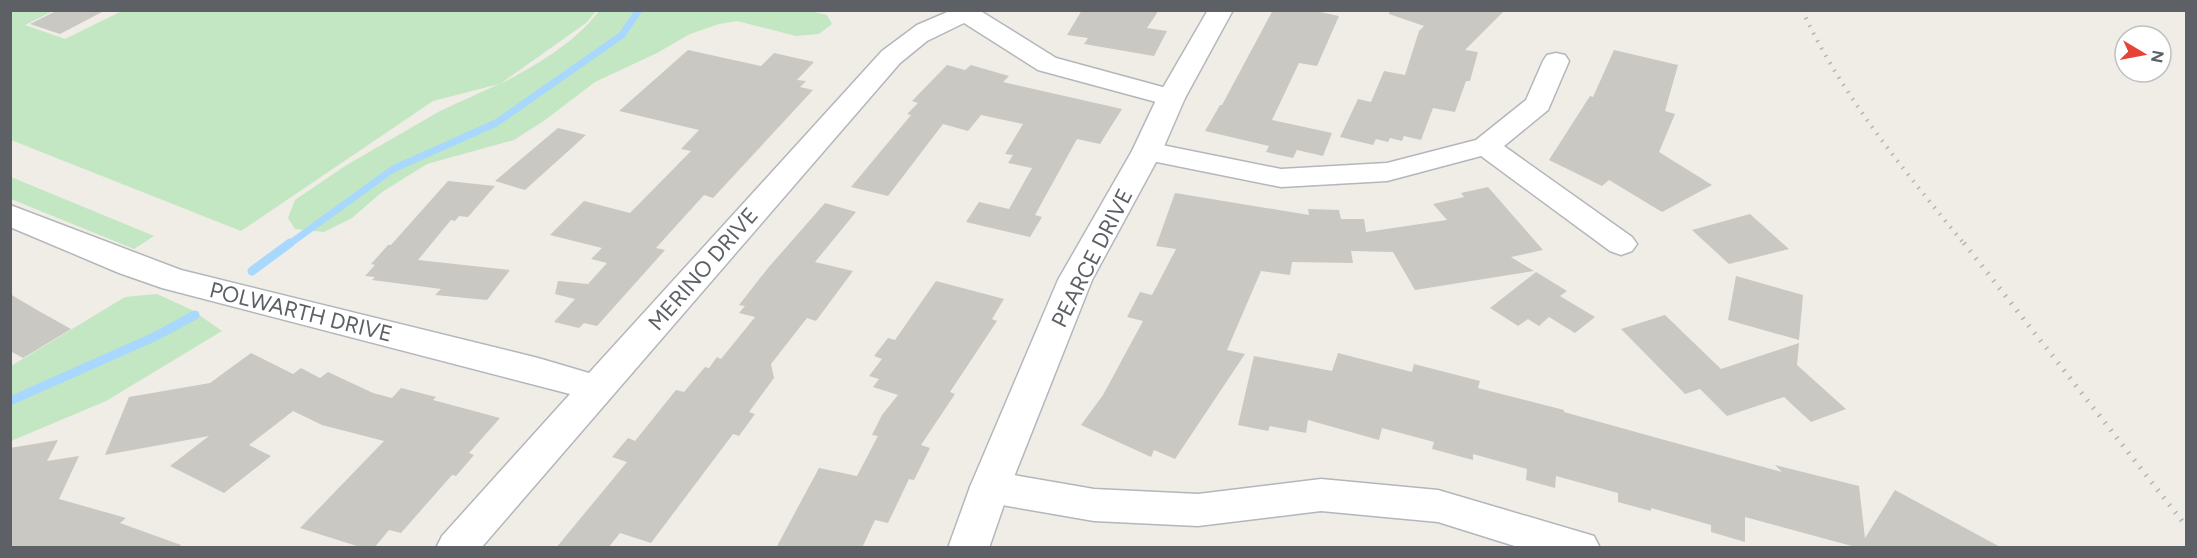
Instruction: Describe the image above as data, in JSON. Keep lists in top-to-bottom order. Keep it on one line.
{"streets":{"street":["PEARCE DRIVE","MERINO DRIVE","POLWARTH DRIVE"]},"crossings":[["MERINO DRIVE","POLWARTH DRIVE"]],"north":"right"}
